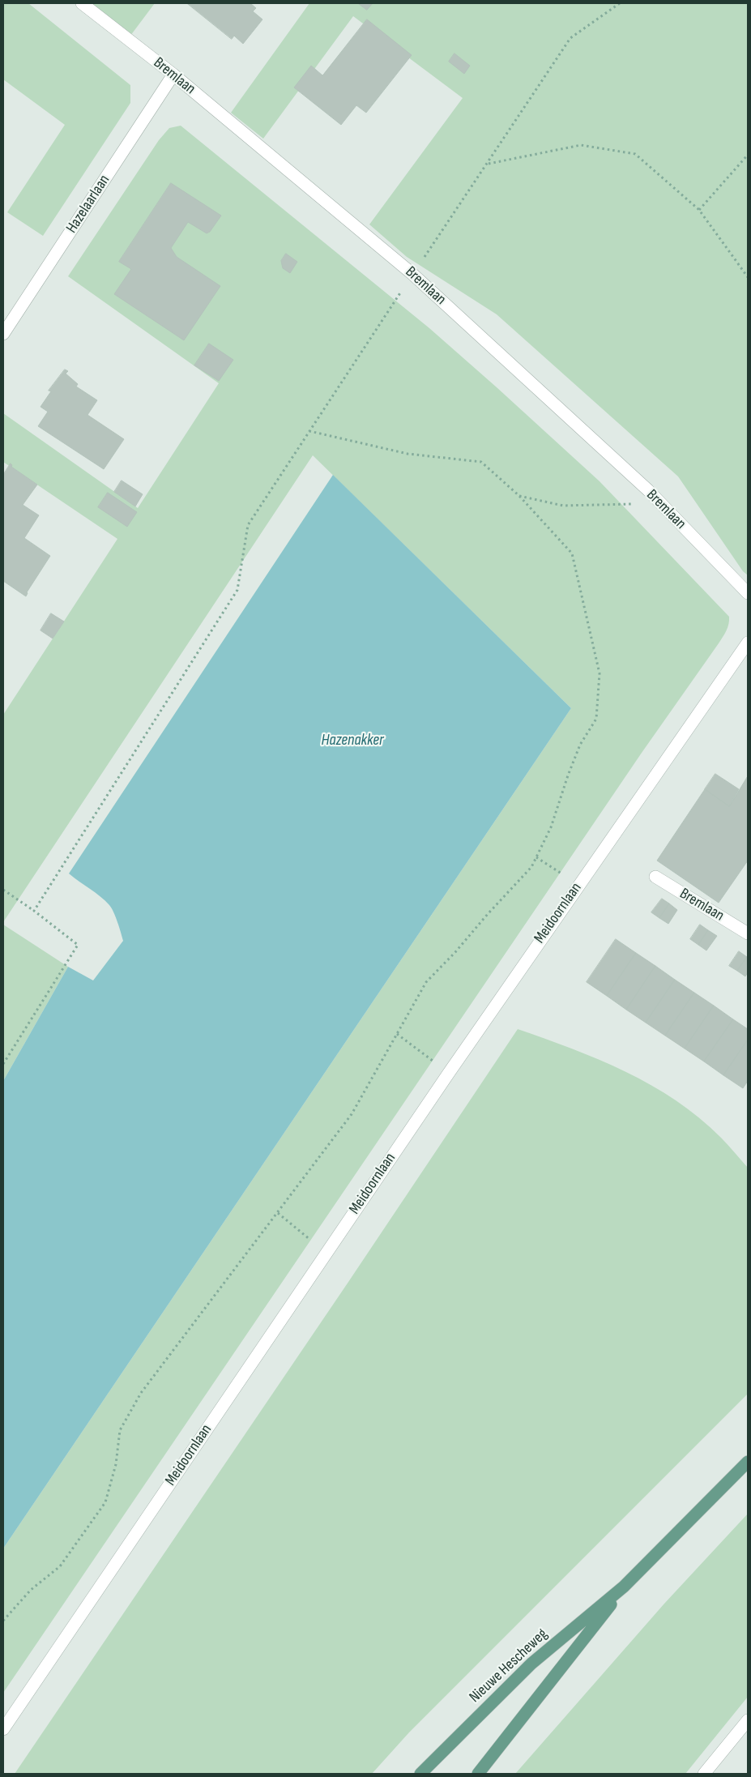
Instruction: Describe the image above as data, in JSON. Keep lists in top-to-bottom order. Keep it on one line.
{"streets":{"main road":["Nieuwe Hescheweg"],"street":["Bremlaan","Hazelaarlaan","Meidoornlaan"]},"crossings":[["Bremlaan","Hazelaarlaan"]],"water":["Hazenakker"]}
